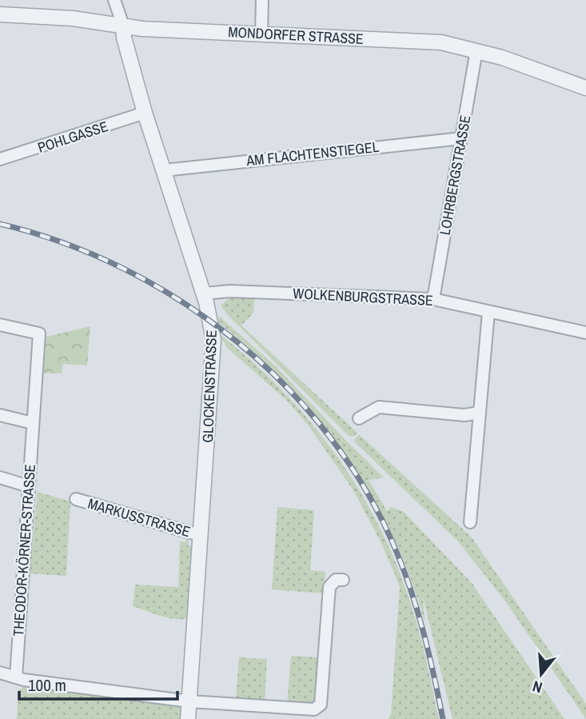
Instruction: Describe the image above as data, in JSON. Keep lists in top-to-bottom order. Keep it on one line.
{"streets":{"street":["MONDORFER STRASSE","POHLGASSE","AM FLACHTENSTIEGEL","LOHRBERGSTRASSE","WOLKENBURGSTRASSE","GLOCKENSTRASSE","MARKUSSTRASSE","THEODOR-KÖRNER-STRASSE"]},"crossings":[["MONDORFER STRASSE","LOHRBERGSTRASSE"],["MONDORFER STRASSE","GLOCKENSTRASSE"],["POHLGASSE","GLOCKENSTRASSE"],["AM FLACHTENSTIEGEL","LOHRBERGSTRASSE"],["AM FLACHTENSTIEGEL","GLOCKENSTRASSE"],["LOHRBERGSTRASSE","WOLKENBURGSTRASSE"],["WOLKENBURGSTRASSE","GLOCKENSTRASSE"],["GLOCKENSTRASSE","MARKUSSTRASSE"]],"scale_bar":"100 m","north":"bottom"}
